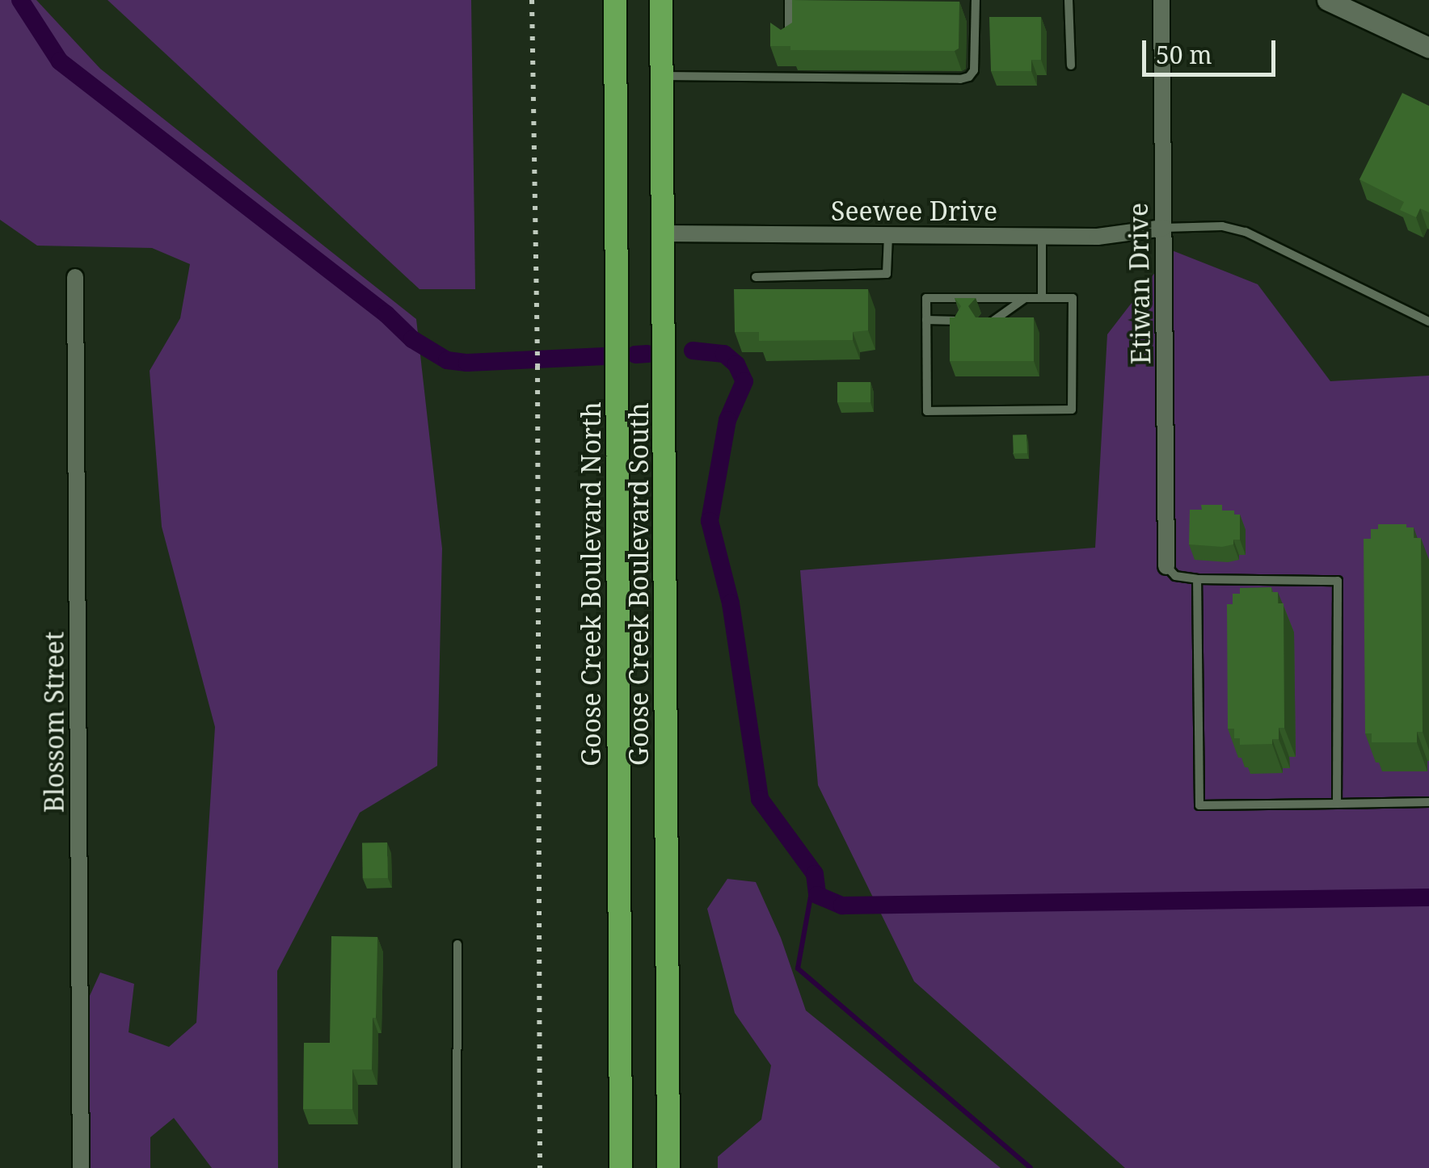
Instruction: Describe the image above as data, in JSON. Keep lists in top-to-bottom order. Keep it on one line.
{"streets":{"highway":["Goose Creek Boulevard North","Goose Creek Boulevard South"],"street":["Seewee Drive","Etiwan Drive","Blossom Street"]},"crossings":[["Seewee Drive","Etiwan Drive"],["Seewee Drive","Goose Creek Boulevard South"]],"scale_bar":"50 m"}
